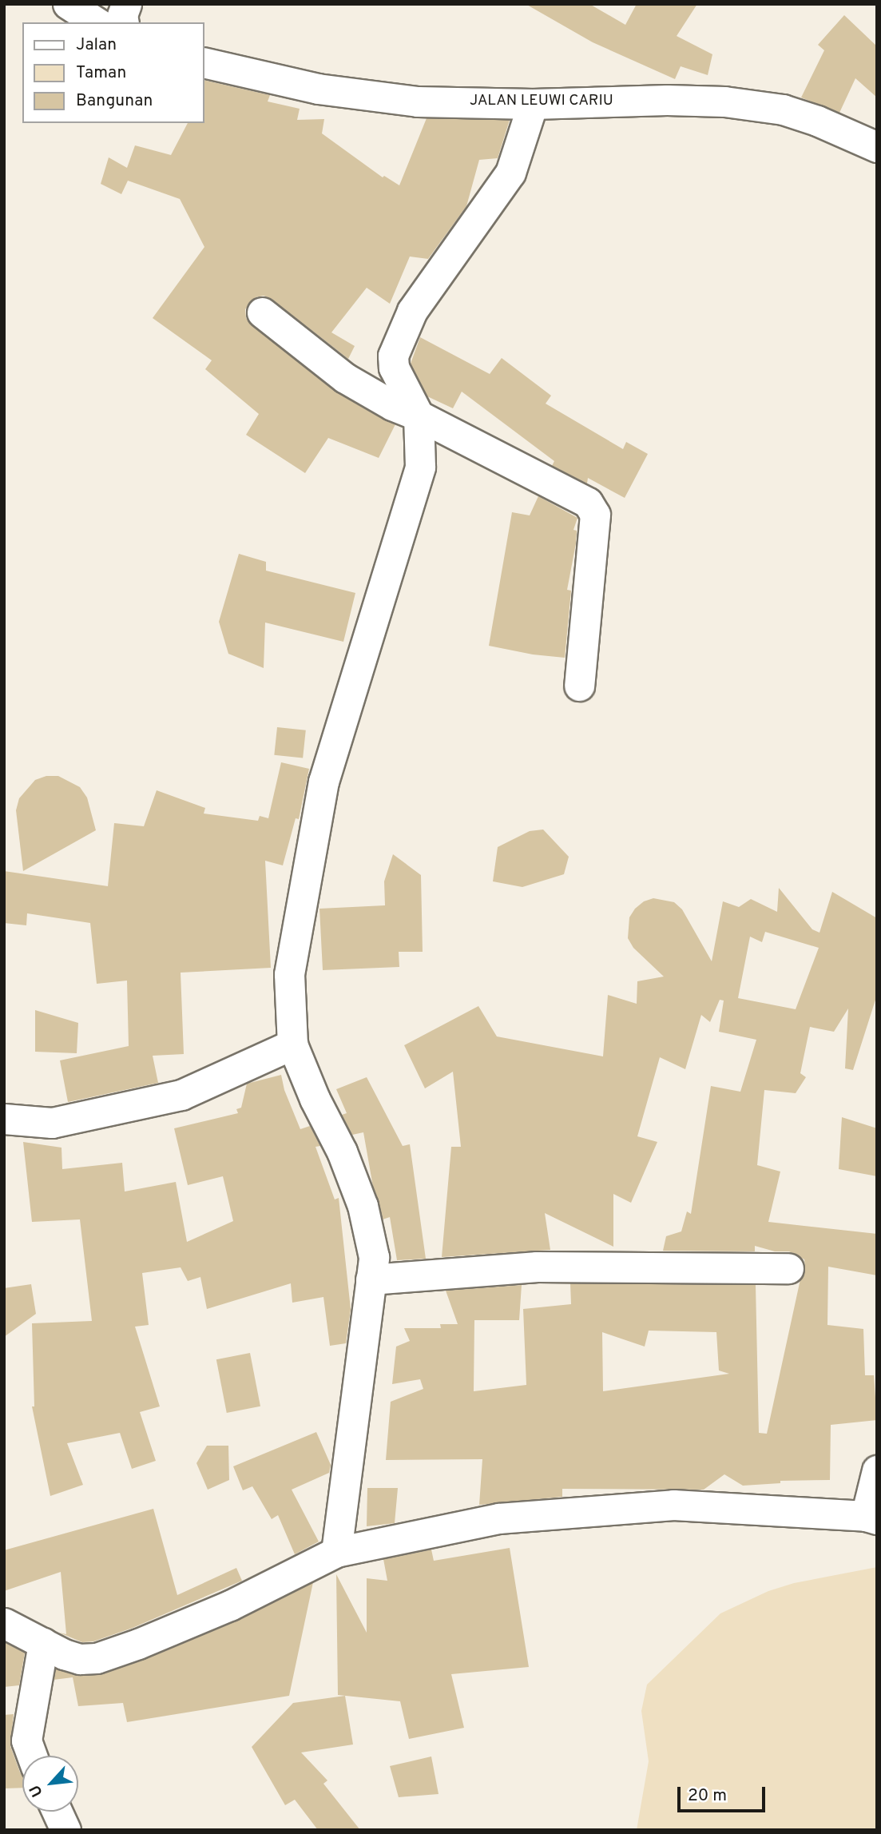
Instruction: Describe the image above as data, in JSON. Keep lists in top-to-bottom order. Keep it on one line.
{"streets":{"street":["JALAN LEUWI CARIU"]},"legend":["Jalan","Taman","Bangunan"],"scale_bar":"20 m","north":"bottom left"}
